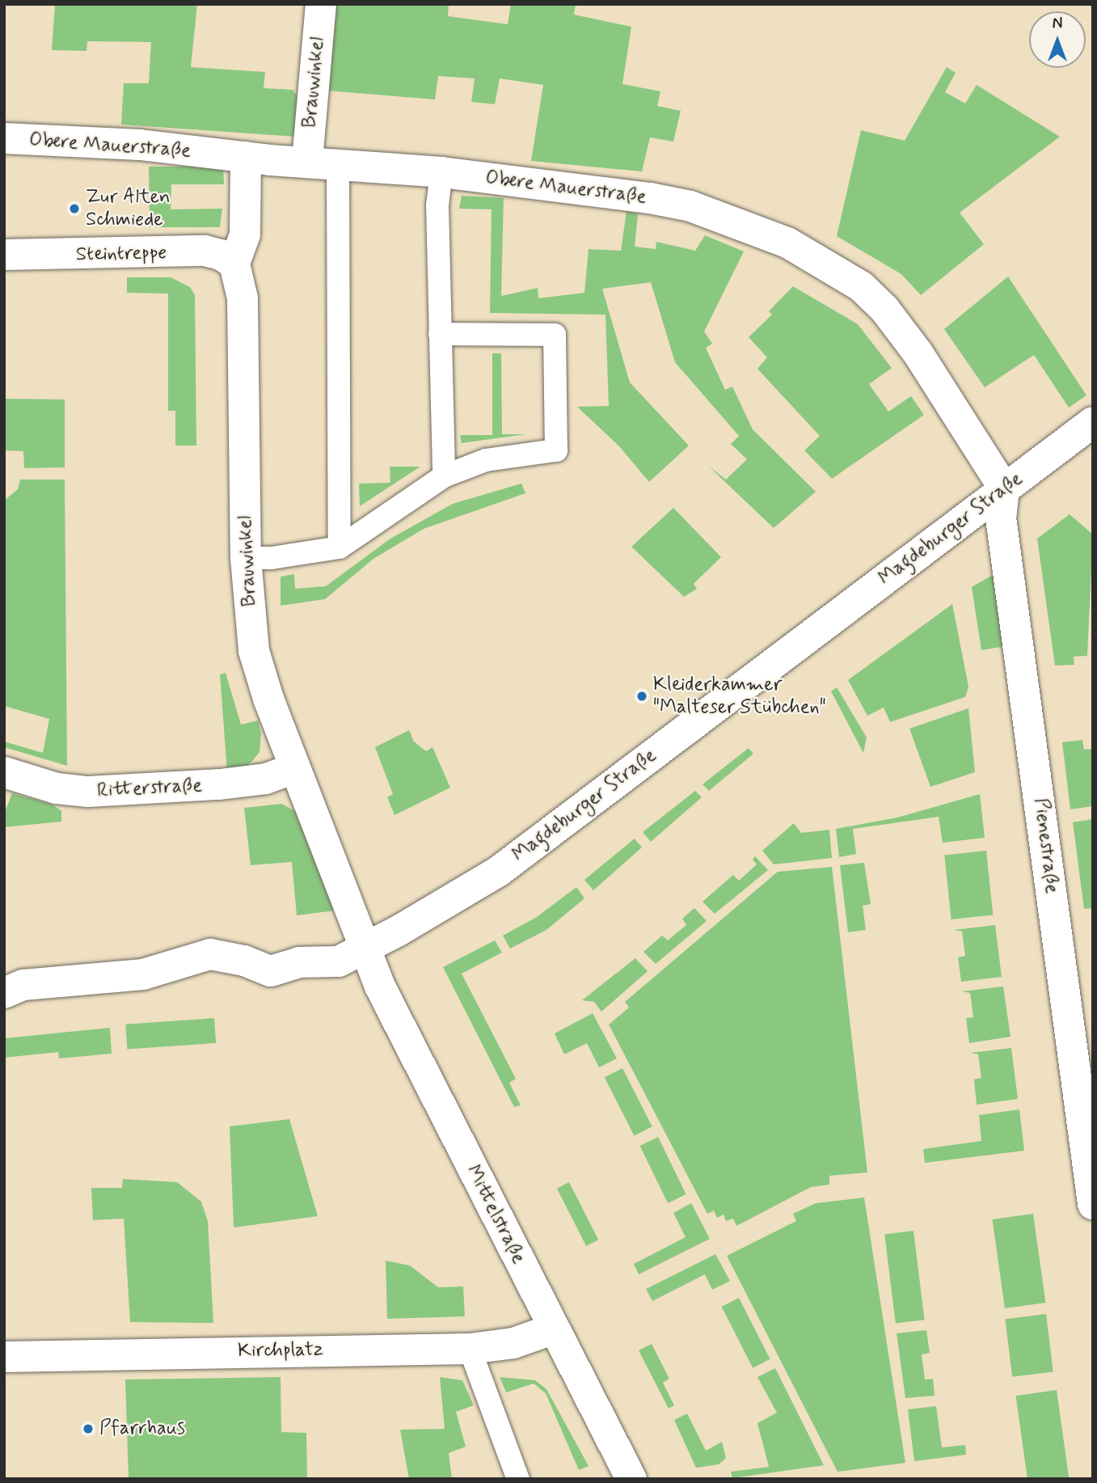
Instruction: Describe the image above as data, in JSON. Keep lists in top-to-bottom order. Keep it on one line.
{"streets":{"street":["Brauwinkel","Obere Mauerstraße","Steintreppe","Magdeburger Straße","Ritterstraße","Pienestraße","Mittelstraße","Kirchplatz"]},"crossings":[["Brauwinkel","Obere Mauerstraße"],["Brauwinkel","Steintreppe"],["Brauwinkel","Magdeburger Straße"],["Brauwinkel","Ritterstraße"],["Brauwinkel","Mittelstraße"],["Obere Mauerstraße","Magdeburger Straße"],["Obere Mauerstraße","Pienestraße"],["Magdeburger Straße","Pienestraße"],["Magdeburger Straße","Mittelstraße"],["Mittelstraße","Kirchplatz"]],"places":["Zur Alten Schmiede","Kleiderkammer \"Malteser Stübchen\"","Pfarrhaus"],"north":"top"}
